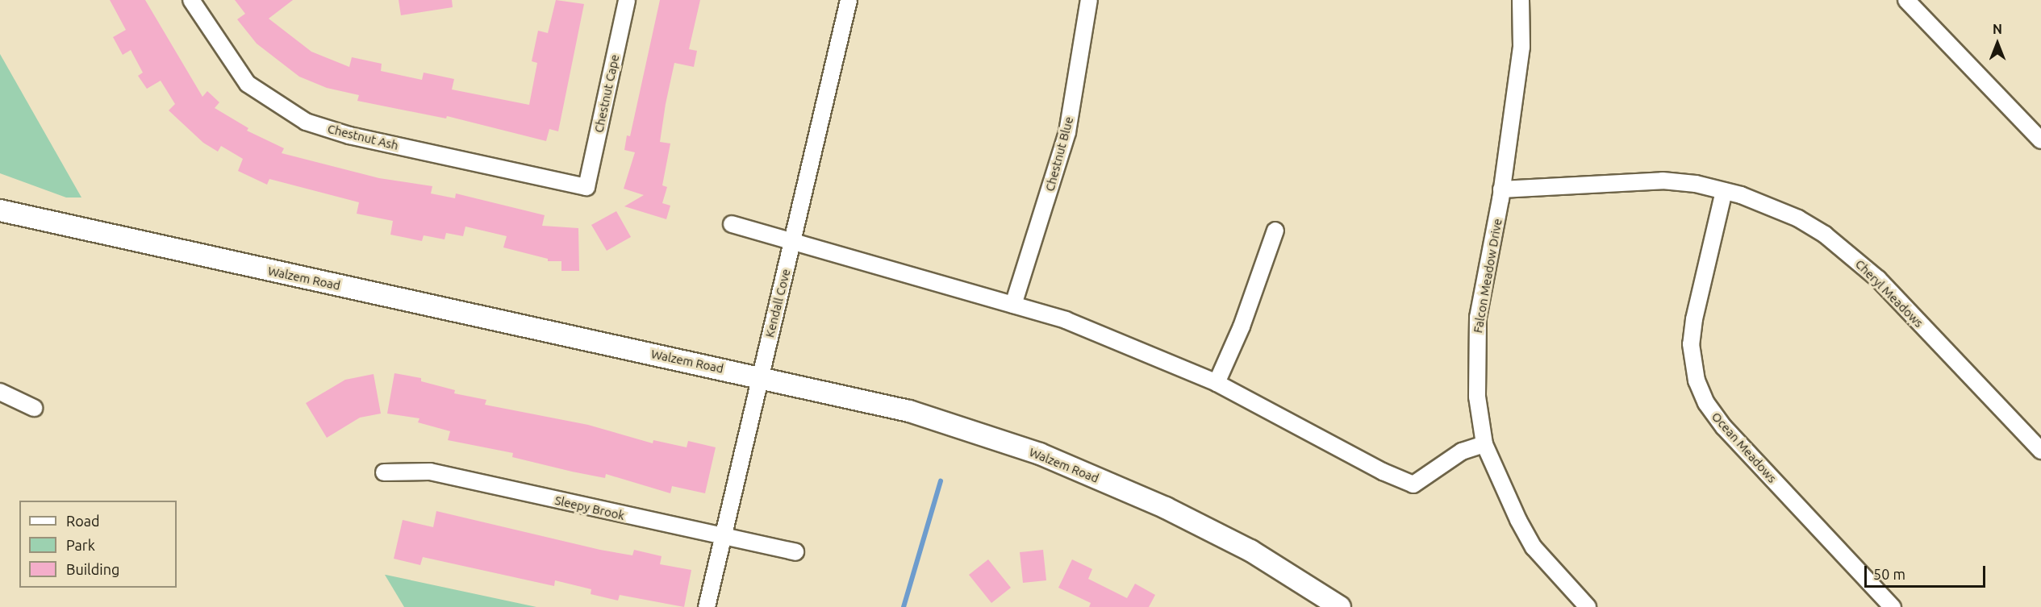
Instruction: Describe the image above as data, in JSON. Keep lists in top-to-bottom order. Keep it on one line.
{"streets":{"street":["Chestnut Cape","Chestnut Ash","Chestnut Blue","Falcon Meadow Drive","Walzem Road","Cheryl Meadows","Kendall Cove","Ocean Meadows","Sleepy Brook"]},"crossings":[["Chestnut Cape","Chestnut Ash"],["Falcon Meadow Drive","Cheryl Meadows"],["Walzem Road","Kendall Cove"],["Cheryl Meadows","Ocean Meadows"],["Kendall Cove","Sleepy Brook"]],"legend":["Road","Park","Building"],"scale_bar":"50 m","north":"top"}
